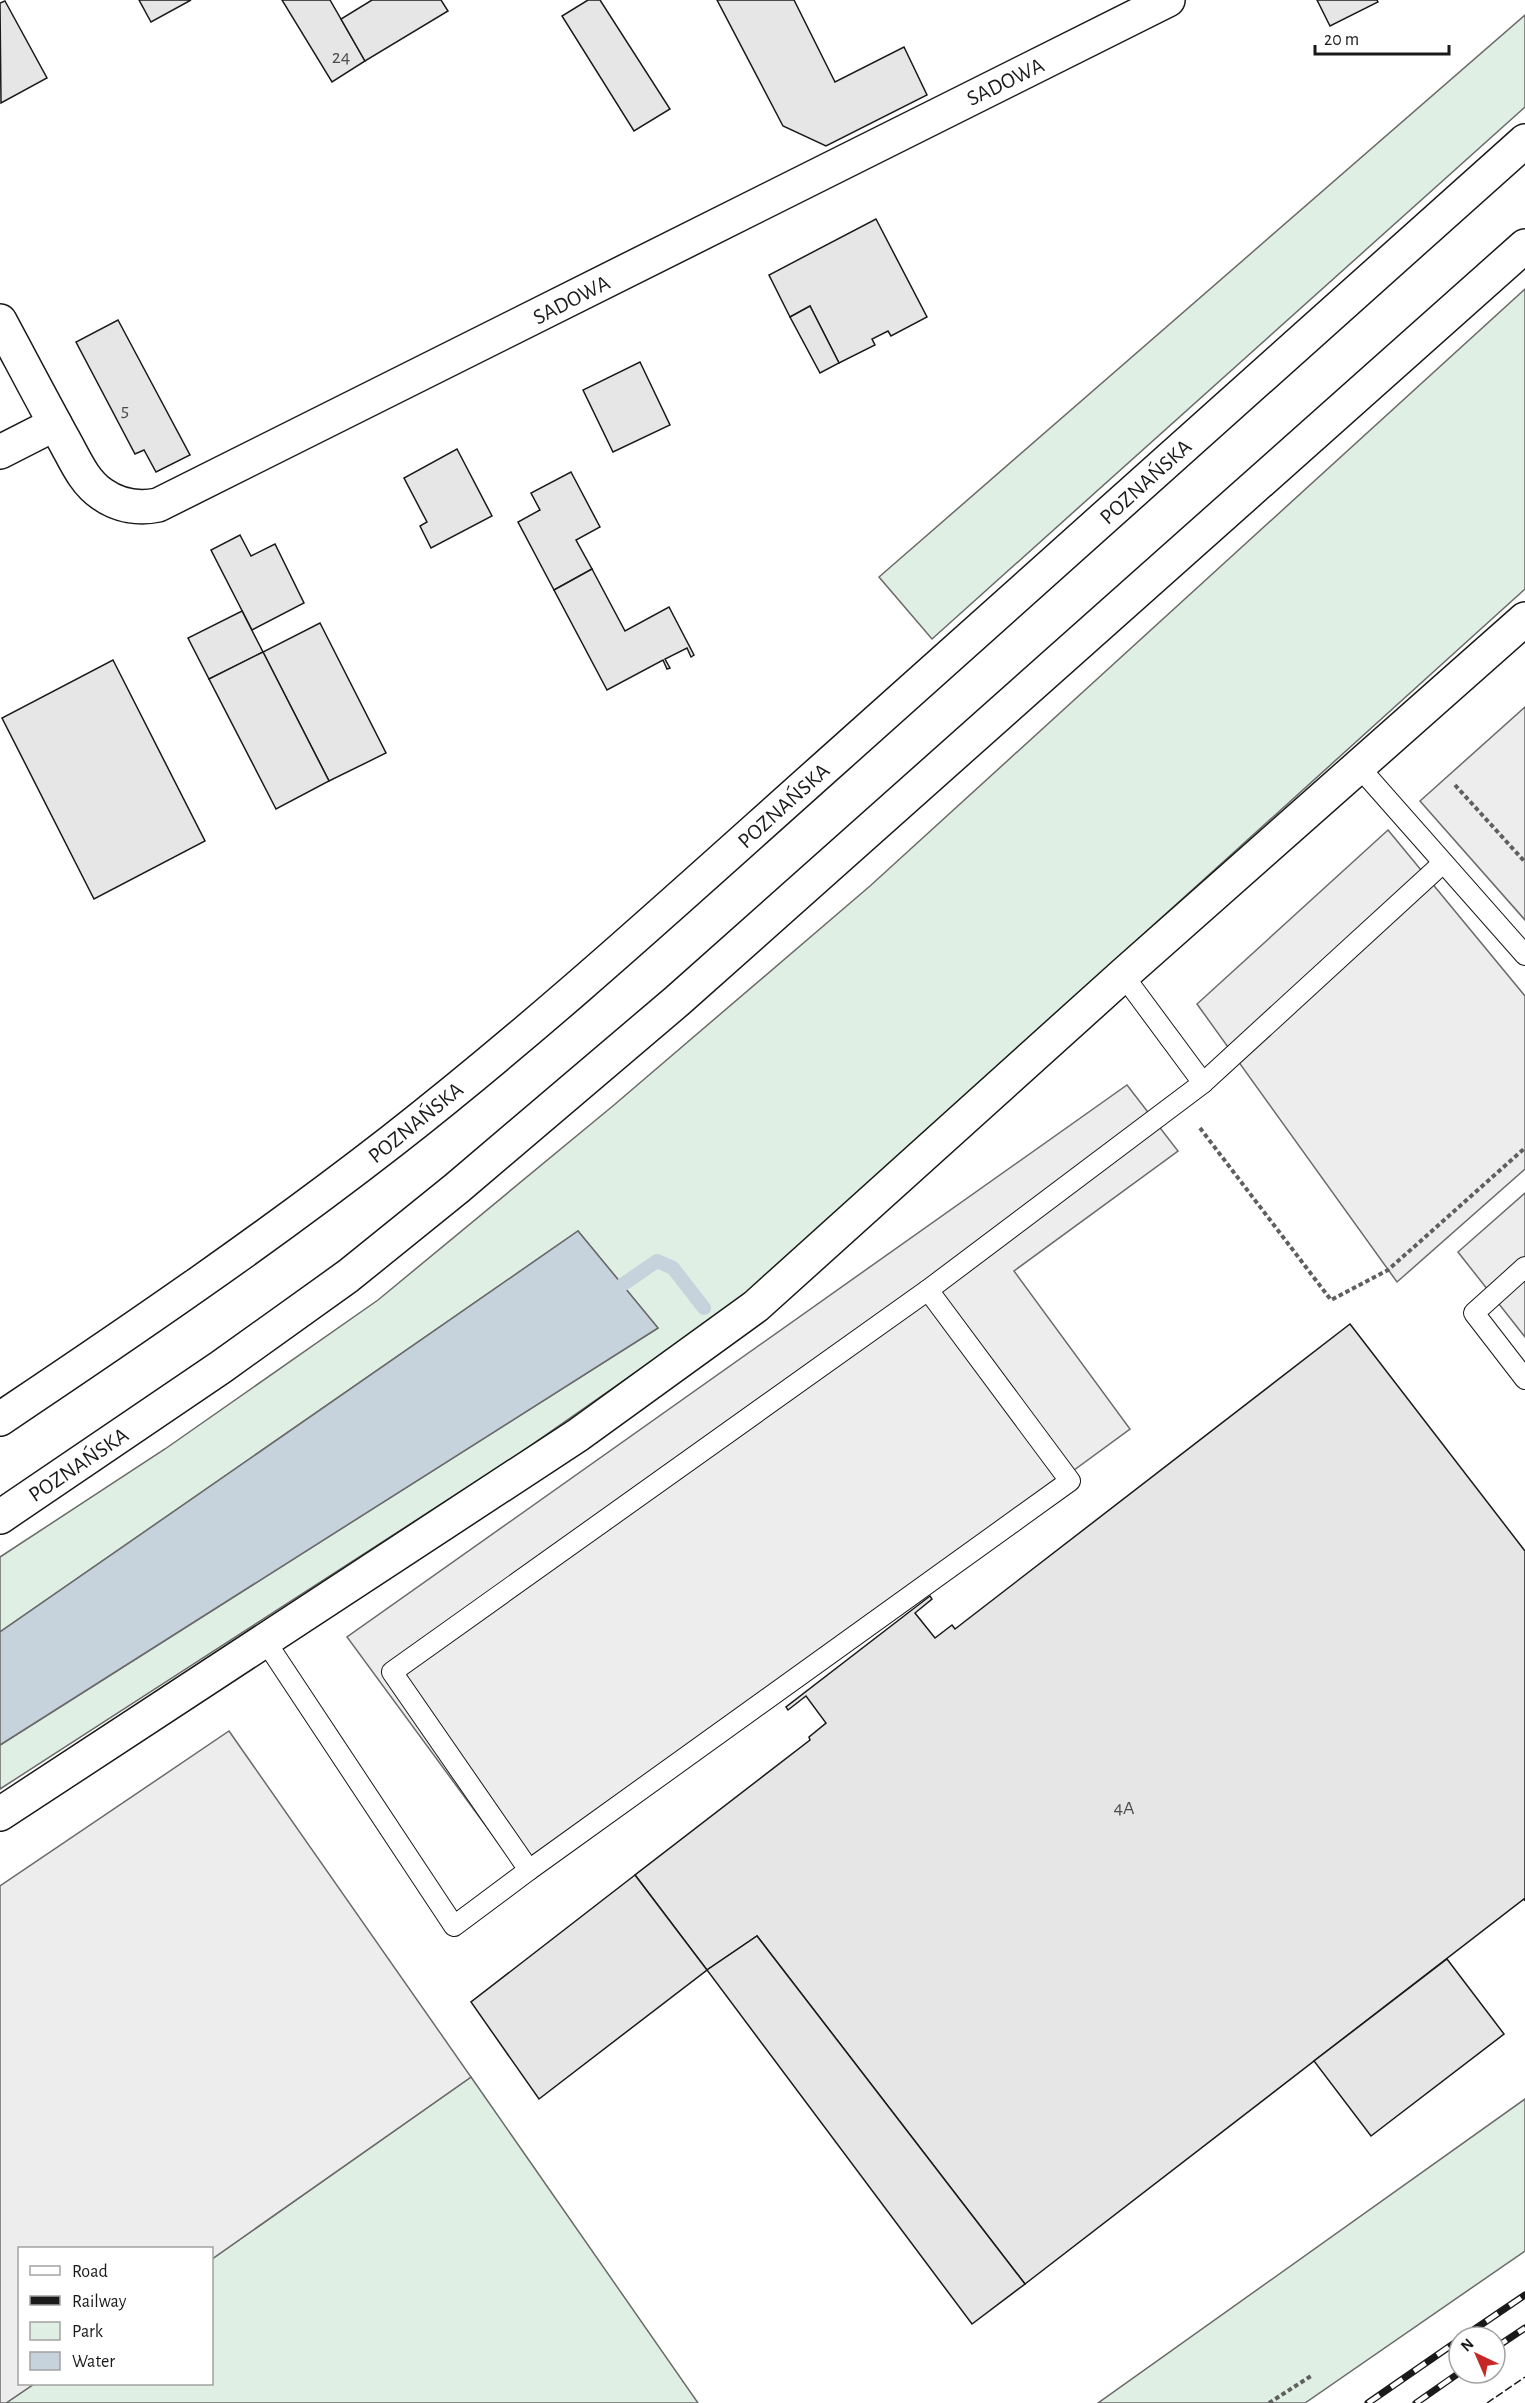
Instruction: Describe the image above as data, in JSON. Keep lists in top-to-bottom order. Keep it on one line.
{"streets":{"main road":["SADOWA","POZNAŃSKA"]},"house_numbers":["24","5","4A"],"legend":["Road","Railway","Park","Water"],"scale_bar":"20 m","north":"top left"}
